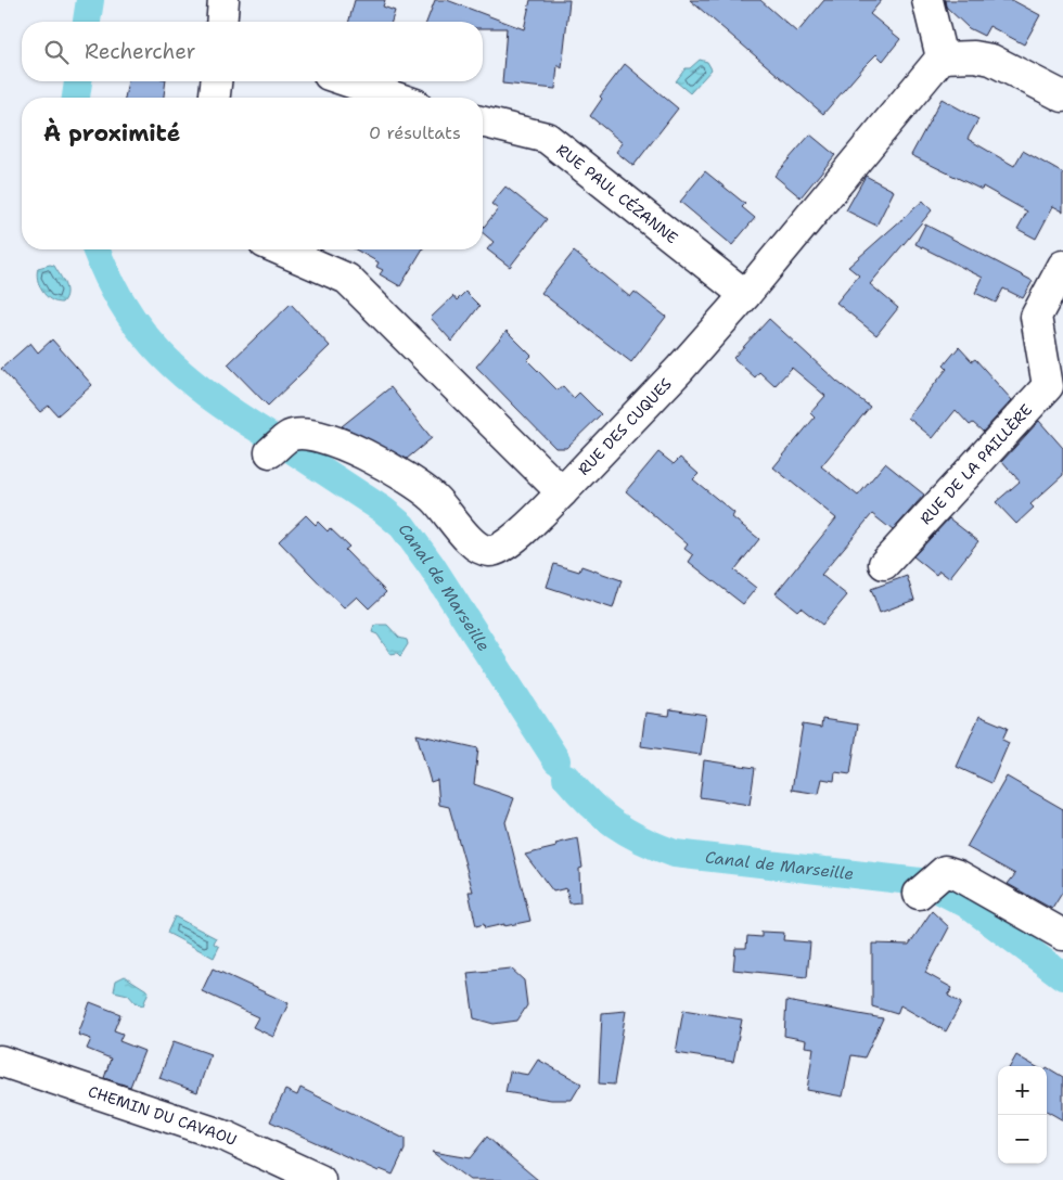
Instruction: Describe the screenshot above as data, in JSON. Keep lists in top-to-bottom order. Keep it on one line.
{"streets":{"street":["RUE PAUL CÉZANNE","RUE DES CUQUES","RUE DE LA PAILLÈRE","CHEMIN DU CAVAOU"]},"crossings":[["RUE PAUL CÉZANNE","RUE DES CUQUES"]],"water":["Canal de Marseille"],"page":{"search":"Rechercher","heading":["À proximité","0 résultats"],"map_buttons":["+","−"]}}
